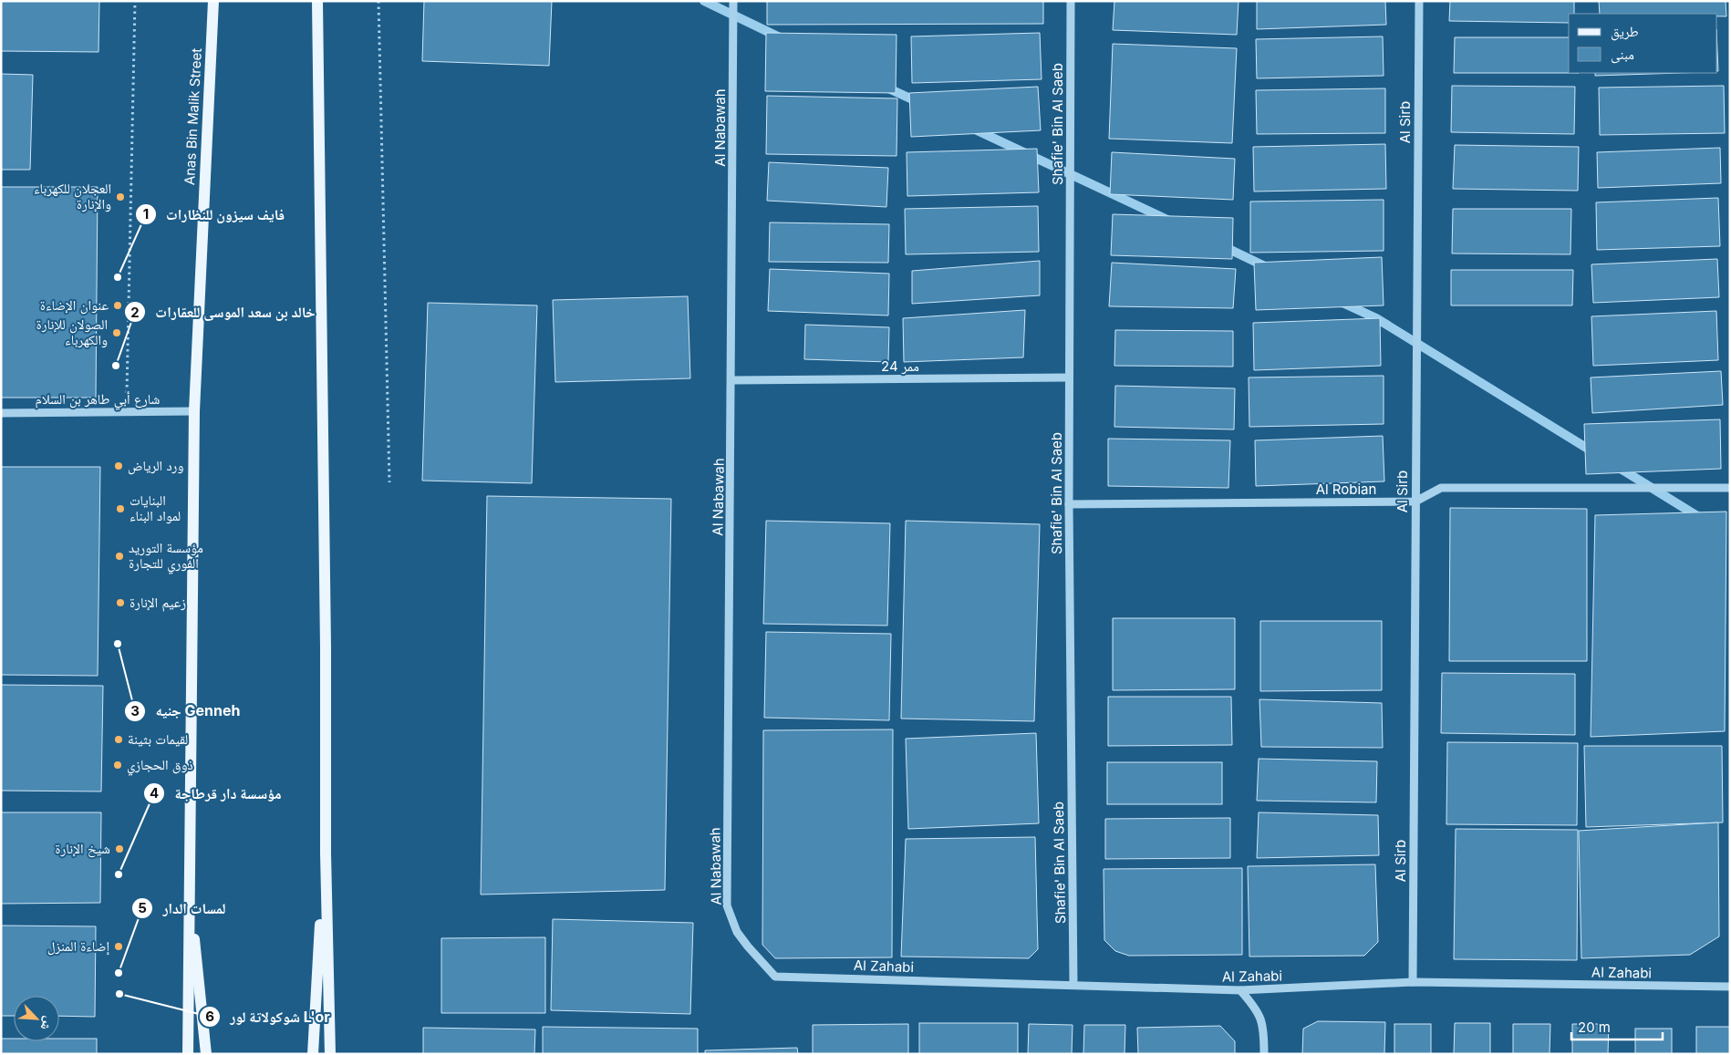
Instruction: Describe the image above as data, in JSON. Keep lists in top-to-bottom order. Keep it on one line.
{"streets":{"main road":["Anas Bin Malik Street"],"street":["Al Sirb","Shafie' Bin Al Saeb","Al Nabawah","ممر 24","شارع أبي طاهر بن السلام","Al Robian","Al Zahabi"]},"crossings":[["Anas Bin Malik Street","شارع أبي طاهر بن السلام"],["Al Sirb","Al Robian"],["Al Sirb","Al Zahabi"],["Shafie' Bin Al Saeb","ممر 24"],["Shafie' Bin Al Saeb","Al Robian"],["Shafie' Bin Al Saeb","Al Zahabi"],["Al Nabawah","ممر 24"],["Al Nabawah","Al Zahabi"]],"places":["العجلان للكهرباء والإنارة","فايف سيزون للنظارات","عنوان الإضاءة","الصولان للإنارة والكهرباء","خالد بن سعد الموسى للعقارات","ورد الرياض","البنايات لمواد البناء","مؤسسة التوريد الفوري للتجارة","زعيم الإنارة","جنيه Genneh","لقيمات بثينة","ذوق الحجازي","شيخ الإنارة","مؤسسة دار قرطاجة","إضاءة المنزل","لمسات الدار","شوكولاتة لور L'or"],"legend":["طريق","مبنى"],"scale_bar":"20 m","north":"bottom right"}
